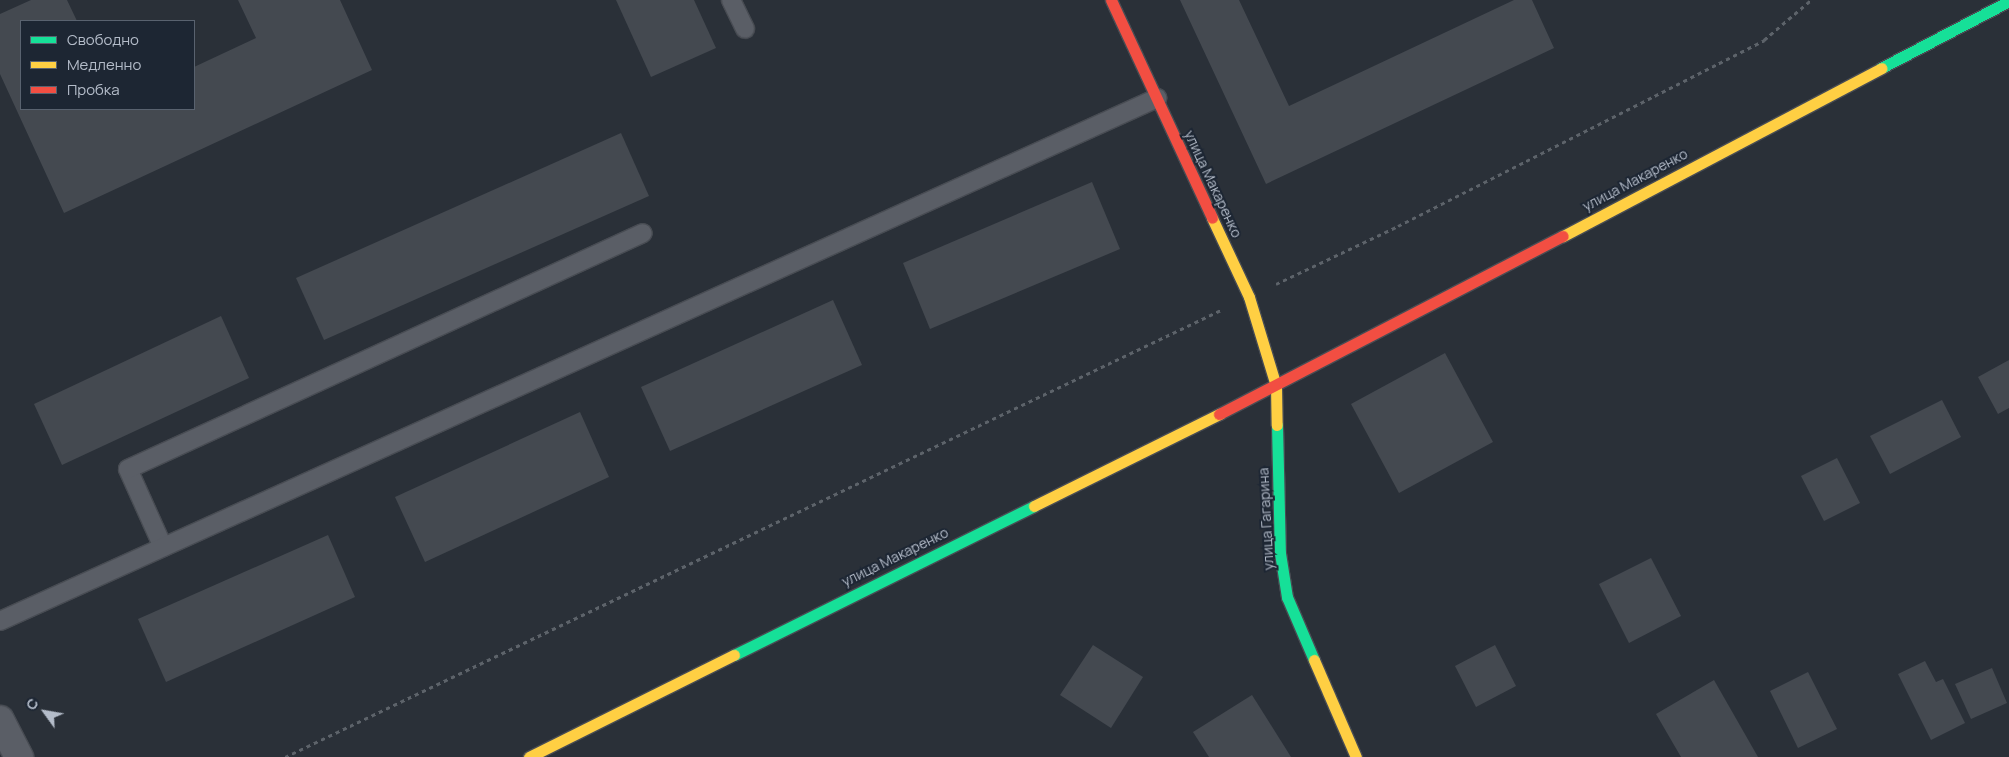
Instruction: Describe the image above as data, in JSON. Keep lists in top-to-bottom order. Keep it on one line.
{"streets":{"main road":["улица Макаренко","улица Гагарина"]},"crossings":[["улица Макаренко","улица Гагарина"]],"legend":["Свободно","Медленно","Пробка"],"north":"top left"}
